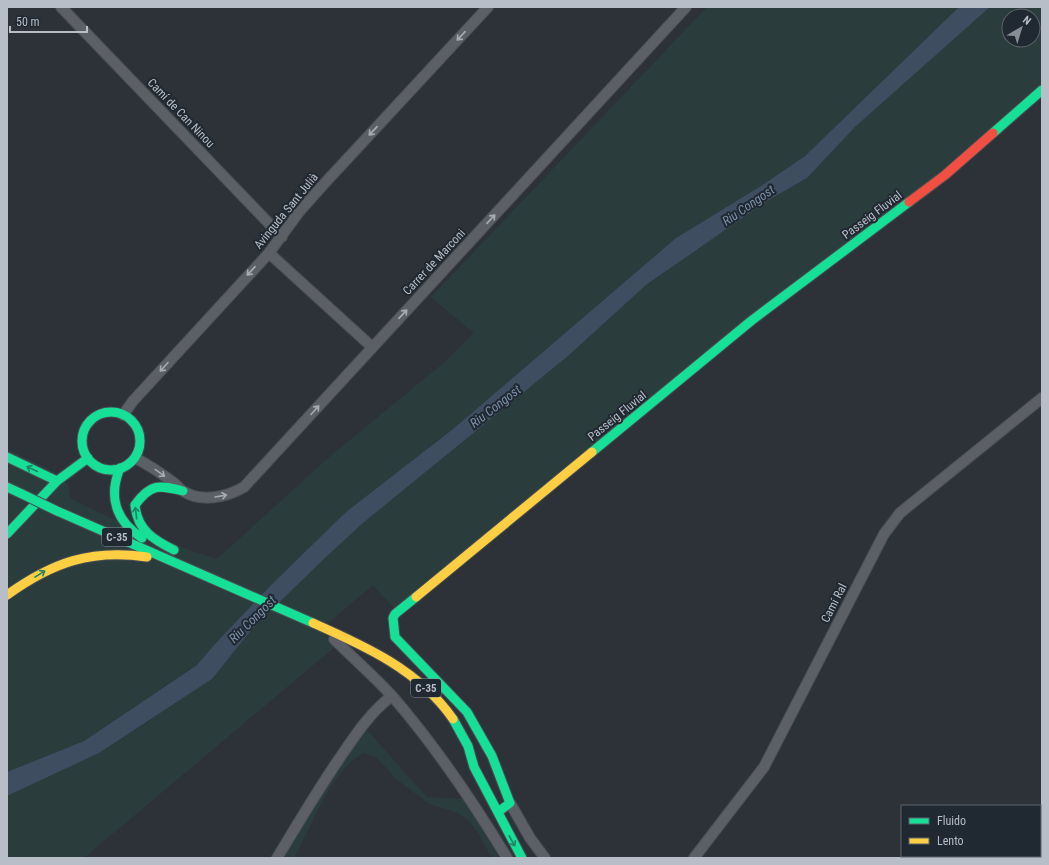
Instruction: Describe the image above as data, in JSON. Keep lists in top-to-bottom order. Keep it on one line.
{"streets":{"main road":["Passeig Fluvial","C-35"],"street":["Camí de Can Ninou","Avinguda Sant Julià","Carrer de Marconi","Camí Ral"]},"crossings":[["Camí de Can Ninou","Avinguda Sant Julià"],["Passeig Fluvial","C-35"]],"one_way":["Avinguda Sant Julià","Carrer de Marconi"],"water":["Riu Congost"],"legend":["Fluido","Lento"],"scale_bar":"50 m","north":"top right"}
